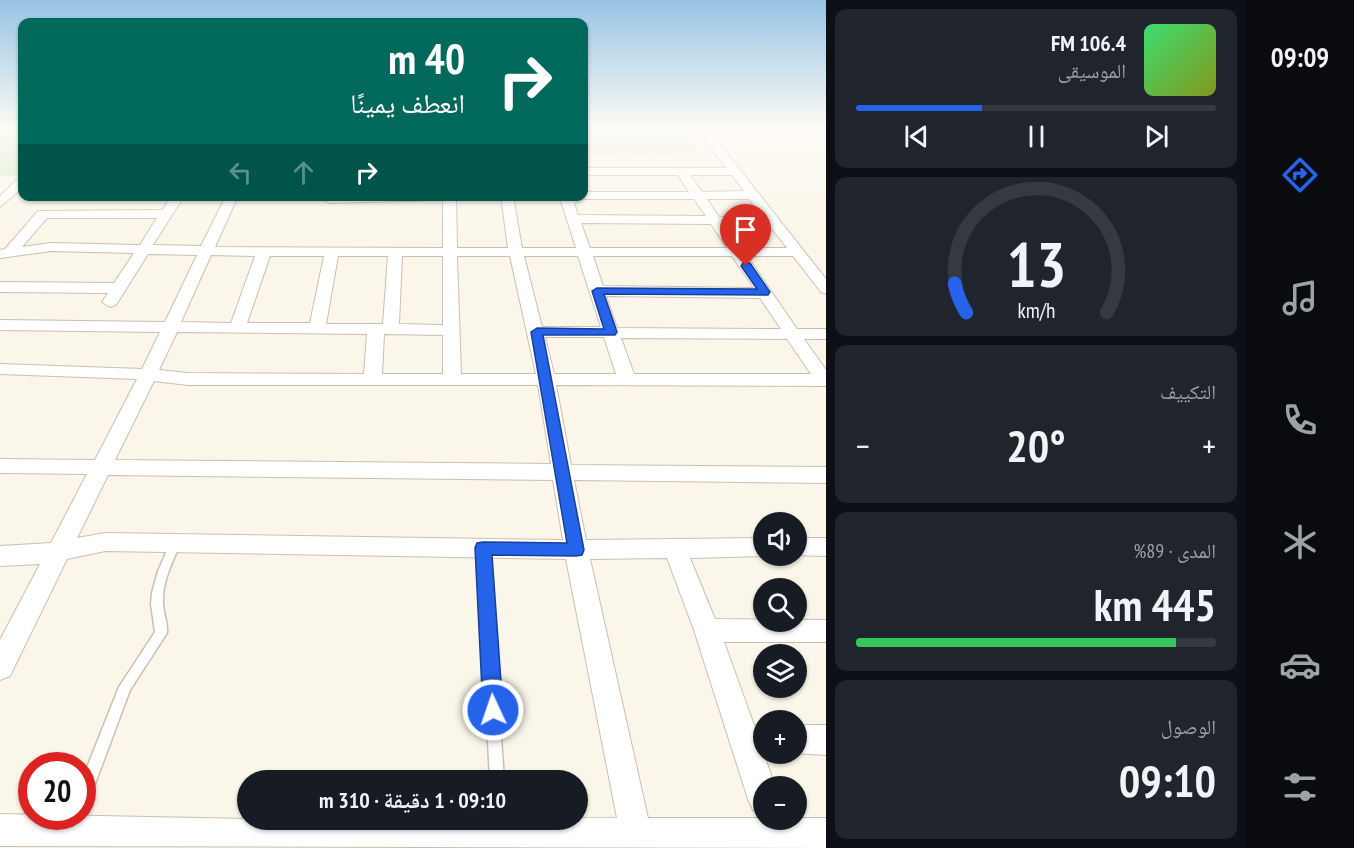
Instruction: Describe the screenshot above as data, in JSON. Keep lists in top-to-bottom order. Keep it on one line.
{"page":{"tabs":"09:09","turn":["40 m","انعطف يمينًا"],"song":["106.4 FM","الموسيقى"],"tile":["التكييف",["المدى · 89%","445 km"],["الوصول","09:10"]],"heat":["−","20°","+"],"map_buttons":["+","−"],"limit":"20","trip":"09:10 · 1 دقيقة · 310 m","gauge":["13","km/h"]}}
